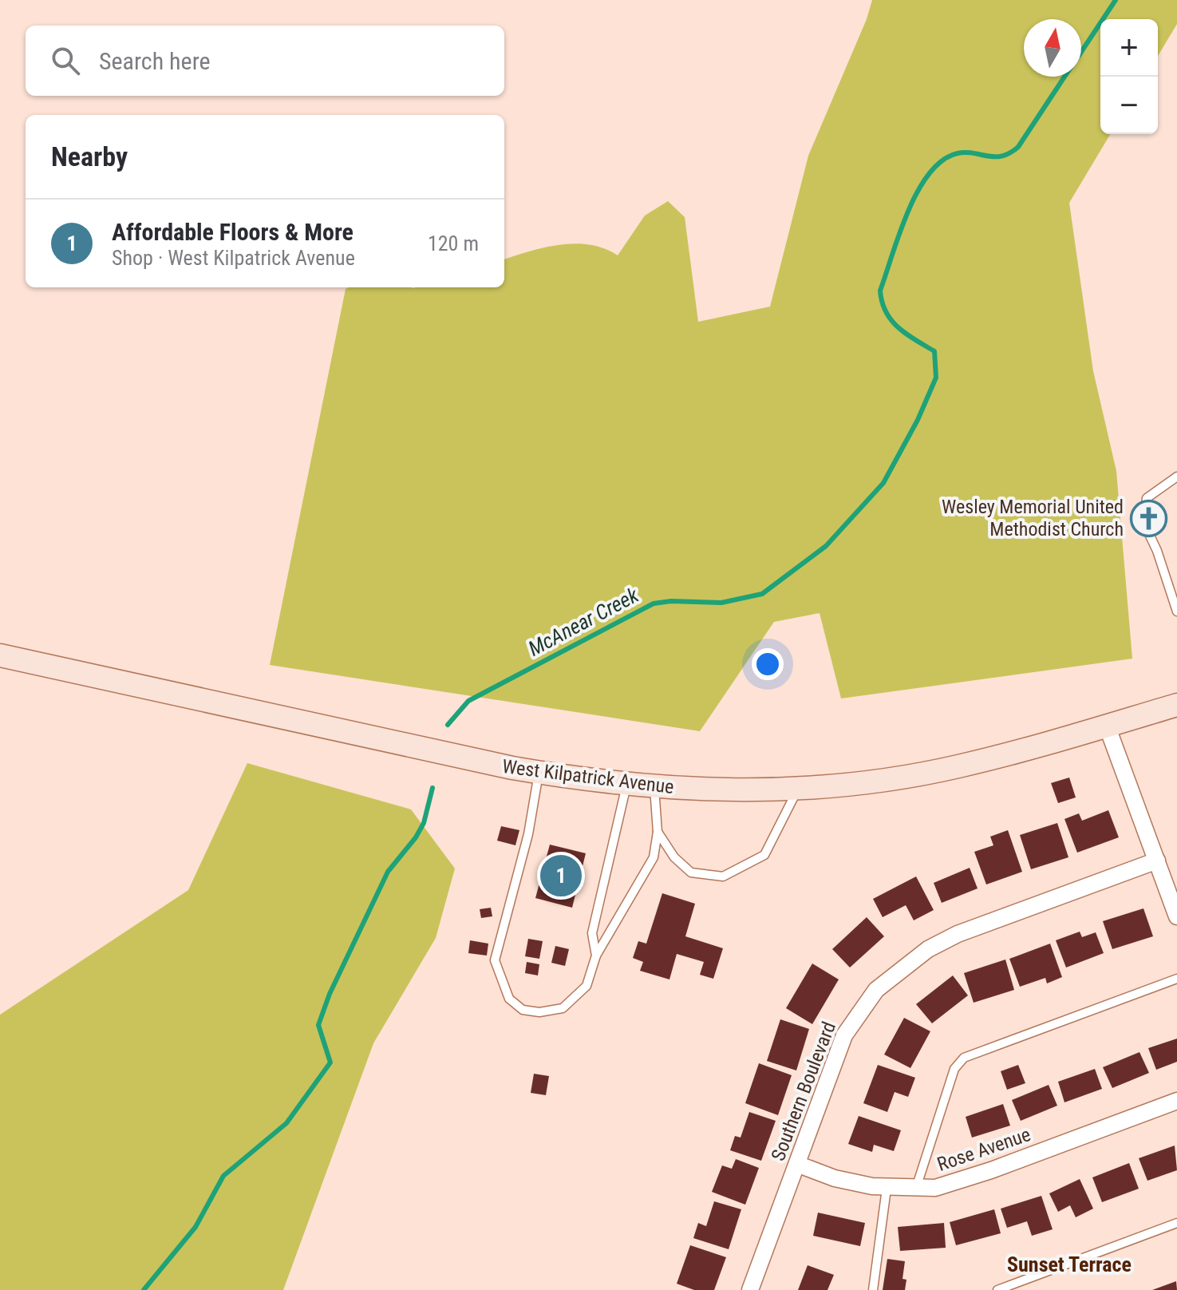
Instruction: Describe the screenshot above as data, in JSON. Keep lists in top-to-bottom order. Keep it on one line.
{"streets":{"main road":["West Kilpatrick Avenue"],"street":["Southern Boulevard","Rose Avenue"]},"crossings":[["Southern Boulevard","Rose Avenue"]],"districts":["Sunset Terrace"],"water":["McAnear Creek"],"places":{"church":["Wesley Memorial United Methodist Church"]},"north":"top","page":{"map_buttons":["+","−"],"search":"Search here","heading":"Nearby","list":[{"mark":"1","name":"Affordable Floors & More","note":"Shop · West Kilpatrick Avenue","value":"120 m"}],"pins":"1"}}
